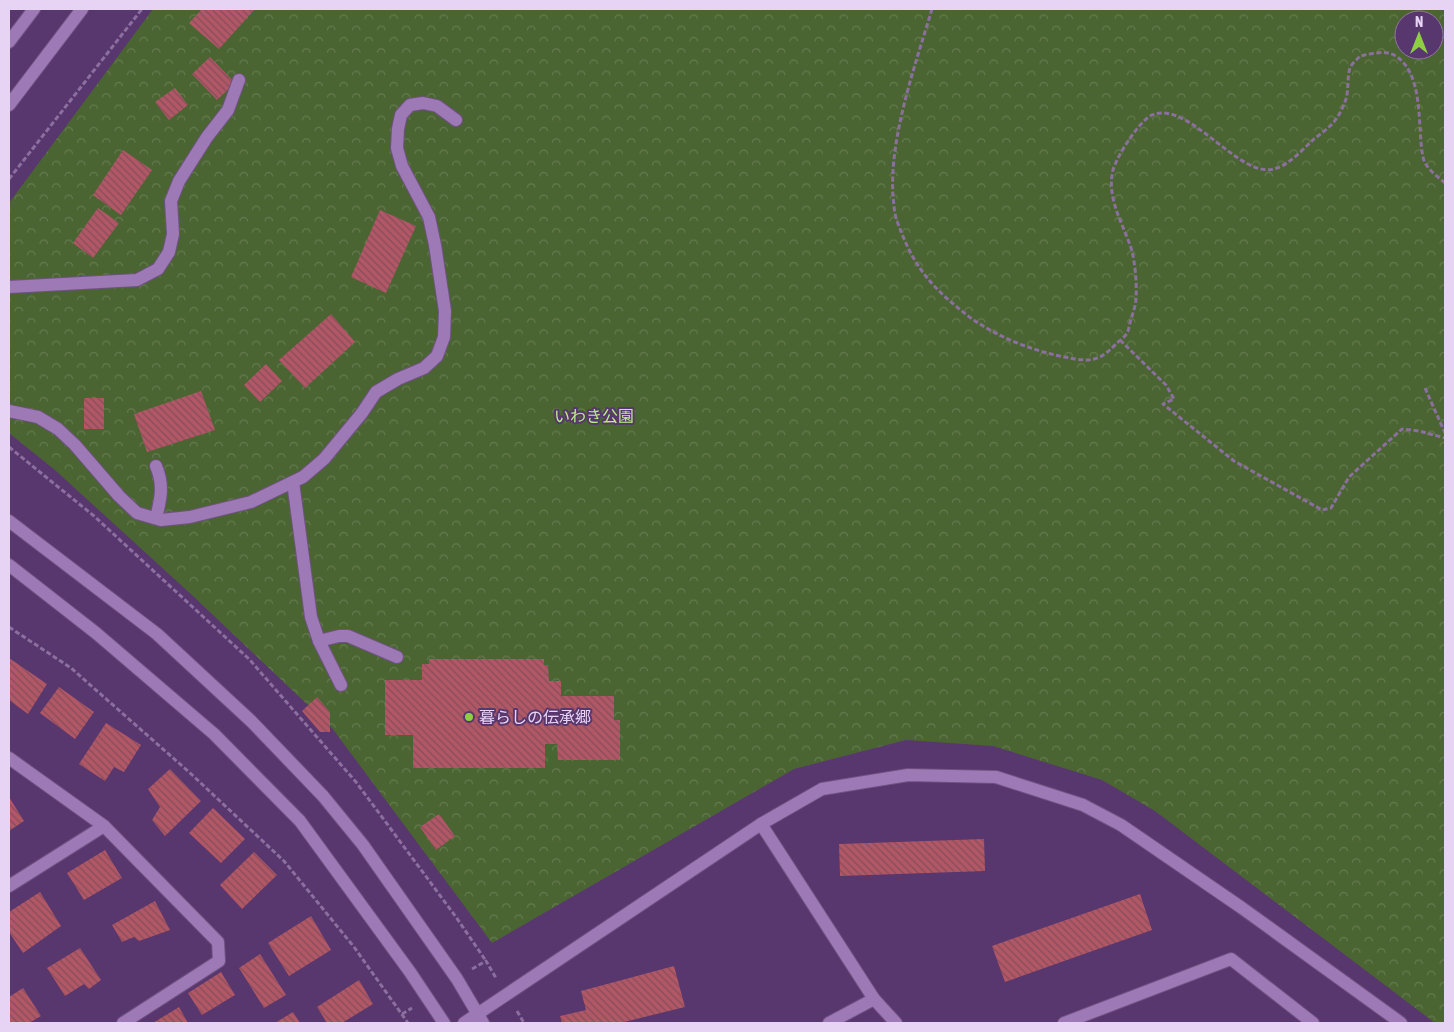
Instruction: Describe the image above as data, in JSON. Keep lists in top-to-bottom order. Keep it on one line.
{"parks":["いわき公園"],"places":["暮らしの伝承郷"],"north":"top"}
